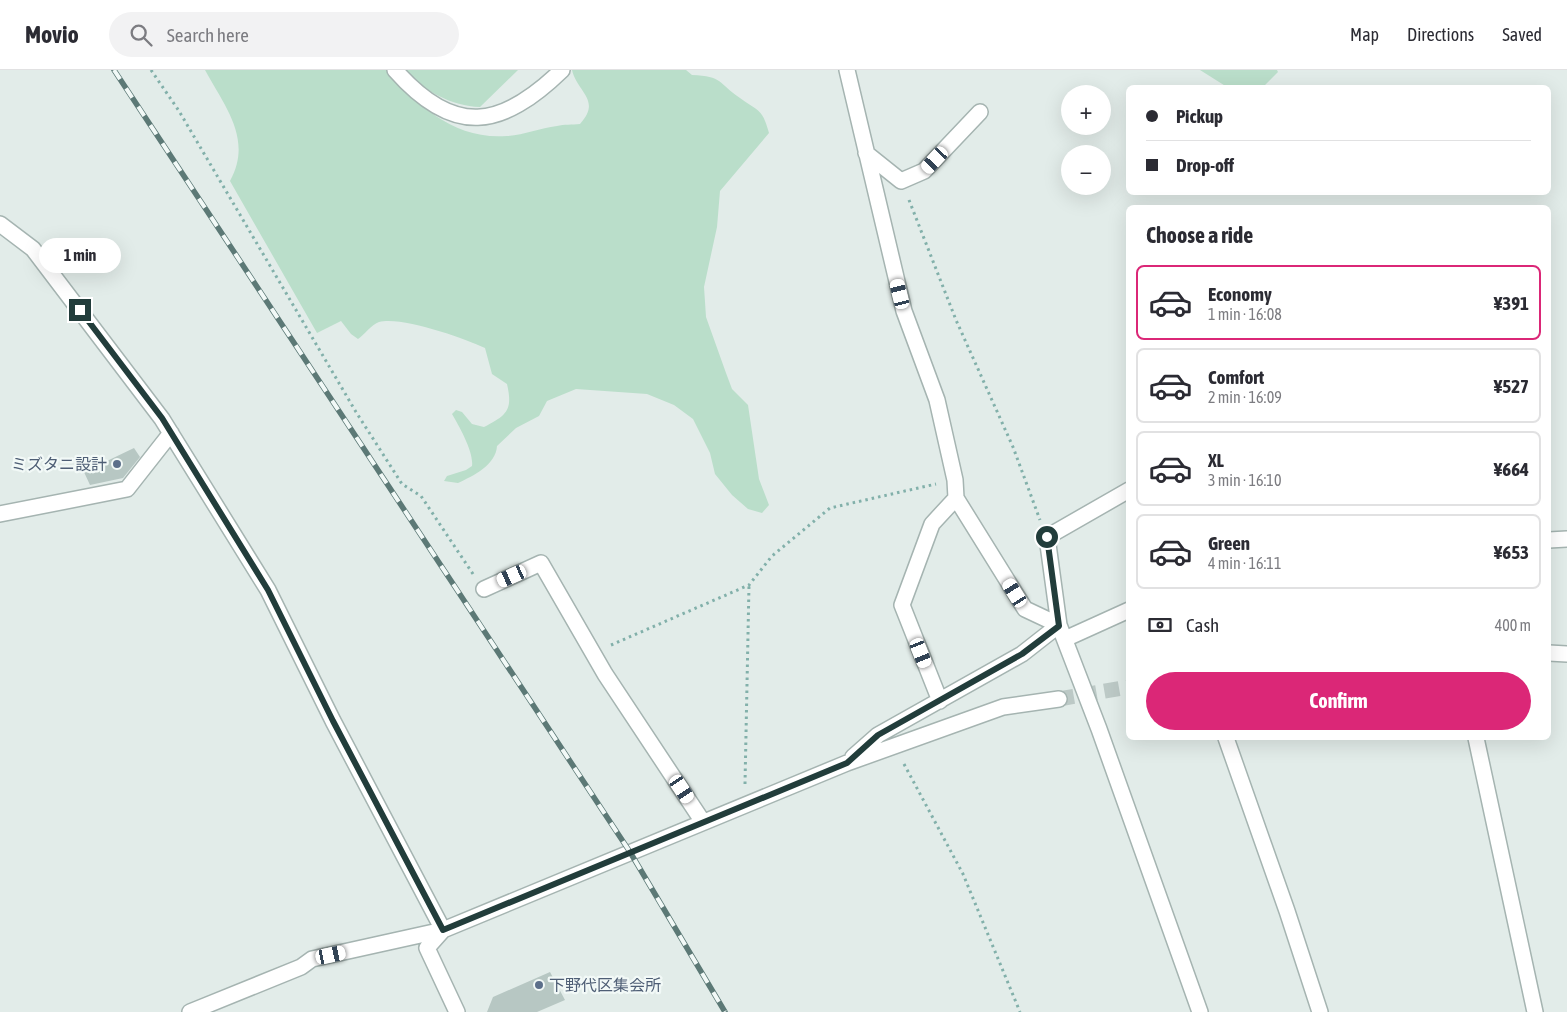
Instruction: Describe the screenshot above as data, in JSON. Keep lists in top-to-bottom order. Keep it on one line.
{"places":["ミズタニ設計","下野代区集会所"],"page":{"header":"Movio","search":"Search here","nav":["Map","Directions","Saved"],"map_buttons":["+","−"],"banner":["Pickup","Drop-off"],"heading":"Choose a ride","bubble":"1 min","list":[{"name":"Economy","note":"1 min · 16:08","value":"¥391"},{"name":"Comfort","note":"2 min · 16:09","value":"¥527"},{"name":"XL","note":"3 min · 16:10","value":"¥664"},{"name":"Green","note":"4 min · 16:11","value":"¥653"}],"pay":["Cash","400 m"],"buttons":"Confirm"}}
